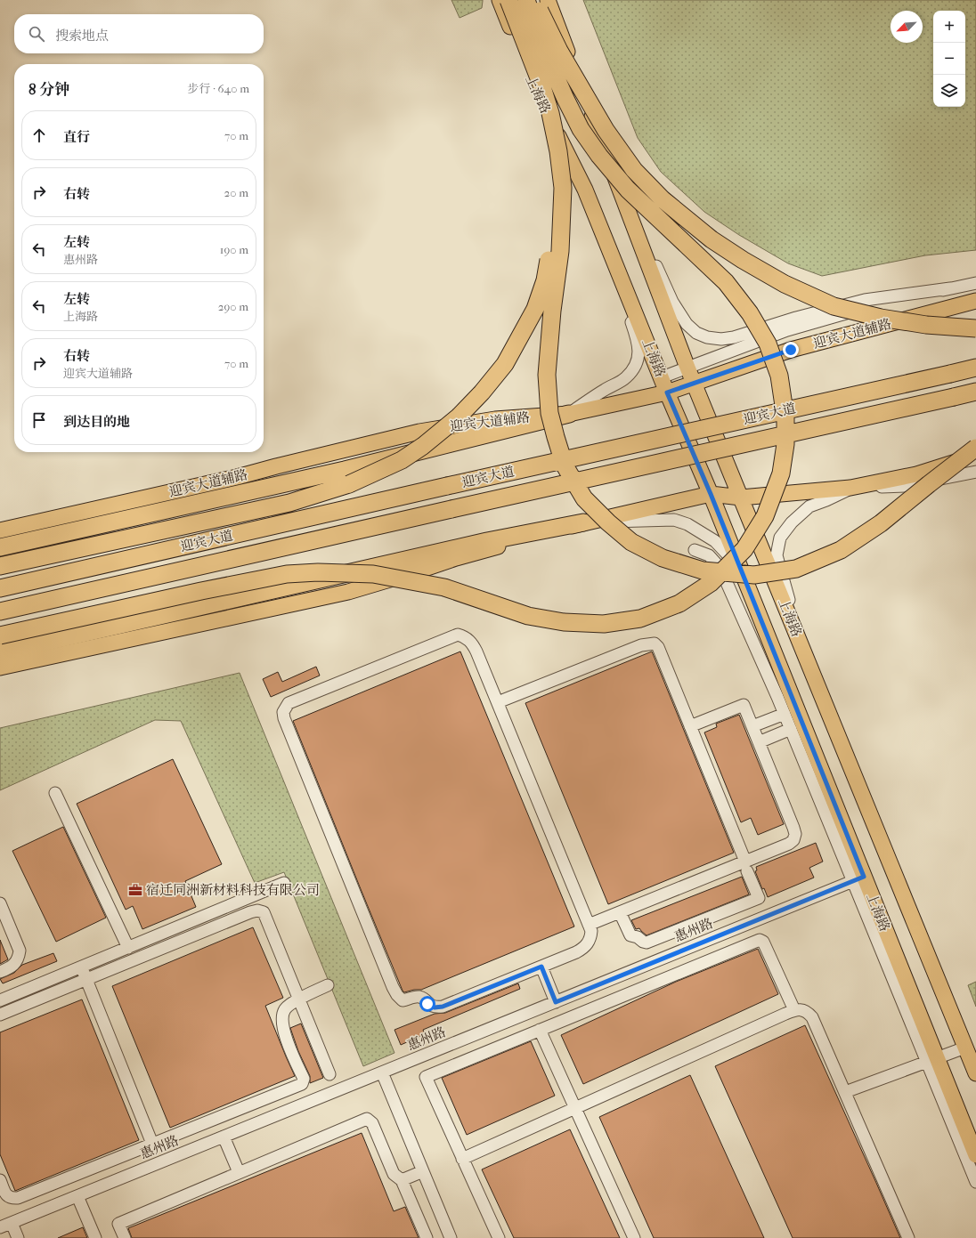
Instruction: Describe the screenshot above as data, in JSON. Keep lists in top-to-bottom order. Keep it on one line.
{"streets":{"highway":["迎宾大道"],"main road":["上海路","迎宾大道辅路"],"street":["惠州路"]},"crossings":[["上海路","迎宾大道辅路"],["上海路","惠州路"]],"places":{"office":["宿迁同洲新材料科技有限公司"]},"north":"bottom left","page":{"map_buttons":["+","−"],"search":"搜索地点","heading":["8 分钟","步行 · 640 m"],"list":[["直行","70 m"],["右转","20 m"],["左转","惠州路","190 m"],["左转","上海路","290 m"],["右转","迎宾大道辅路","70 m"],"到达目的地"]}}
